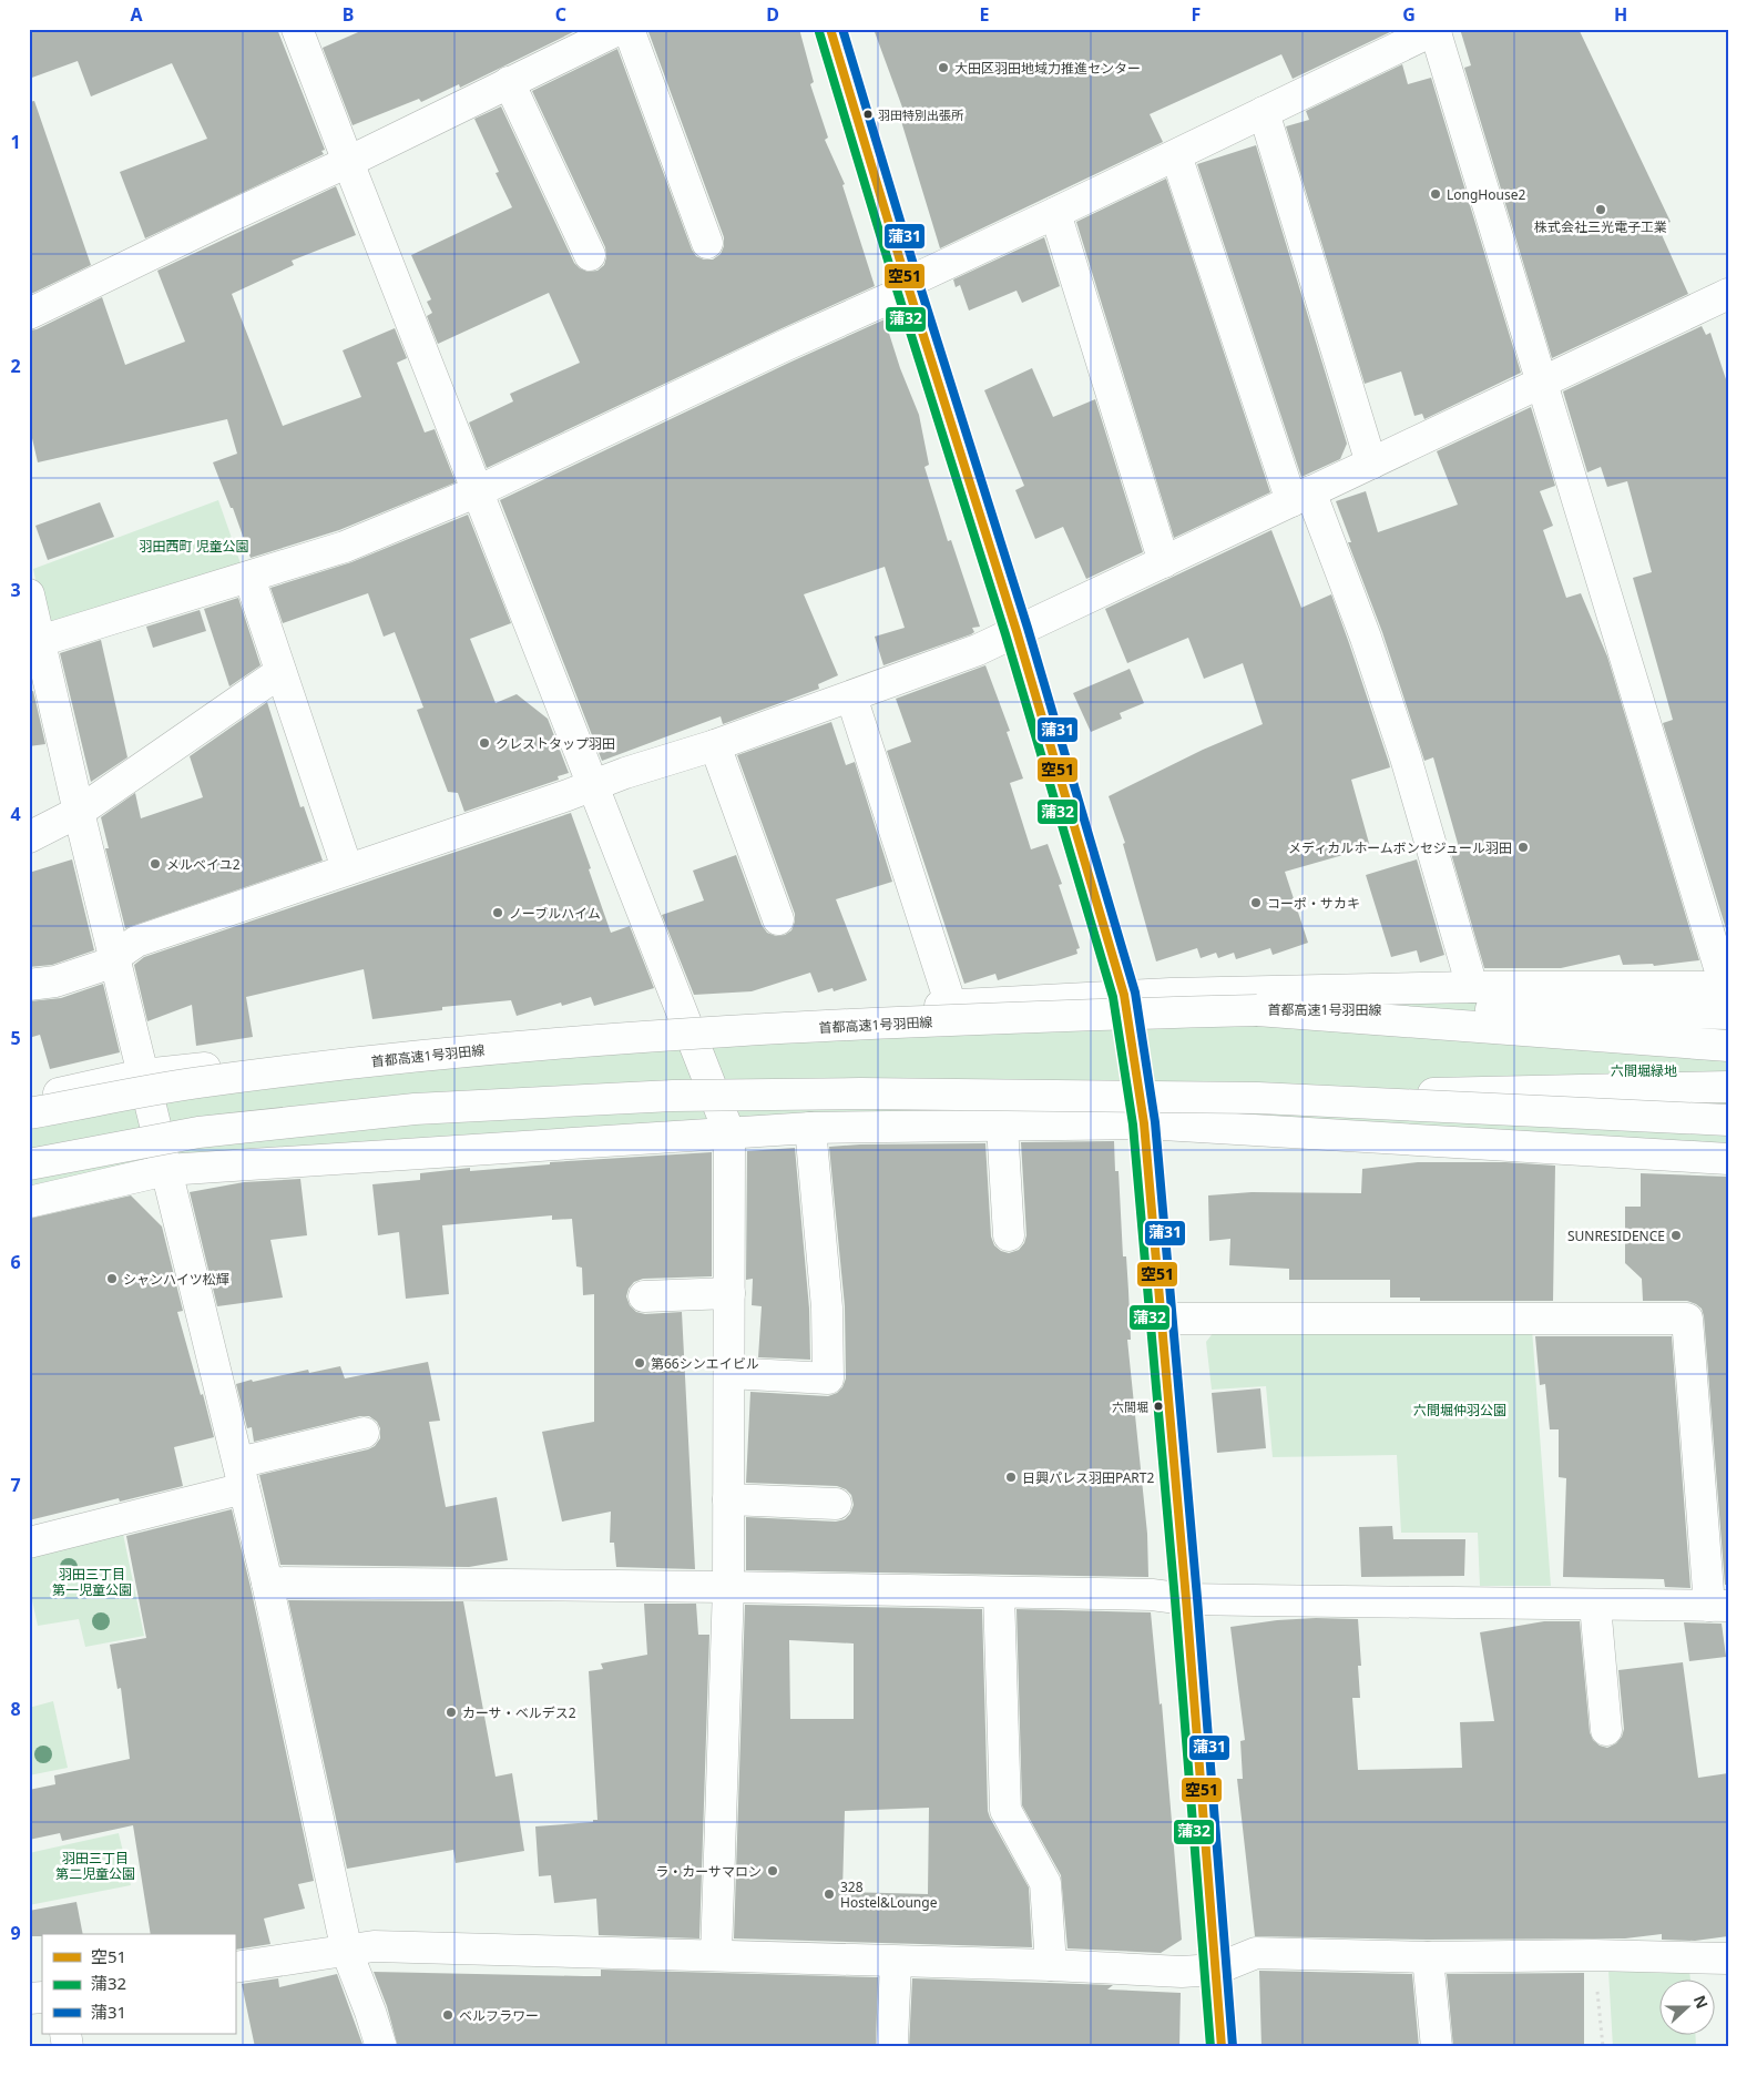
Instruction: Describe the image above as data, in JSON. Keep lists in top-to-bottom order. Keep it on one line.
{"streets":{"main road":["首都高速1号羽田線"]},"parks":["羽田西町 児童公園","六間堀緑地","六間堀仲羽公園","羽田三丁目 第一児童公園","羽田三丁目 第二児童公園"],"places":["大田区羽田地域力推進センター","羽田特別出張所","LongHouse2","株式会社三光電子工業","クレストタップ羽田","メディカルホームボンセジュール羽田","メルベイユ2","コーポ・サカキ","ノーブルハイム","SUNRESIDENCE","シャンハイツ松輝","第66シンエイビル","六間堀","日興パレス羽田PART2","カーサ・ベルデス2","ラ・カーサマロン","328 Hostel&Lounge","ベルフラワー"],"lines":["transit line 空51","transit line 蒲31","transit line 蒲32"],"legend":["空51","蒲32","蒲31"],"north":"right","grid":{"columns":["A","B","C","D","E","F","G","H"],"rows":["1","2","3","4","5","6","7","8","9"]}}
